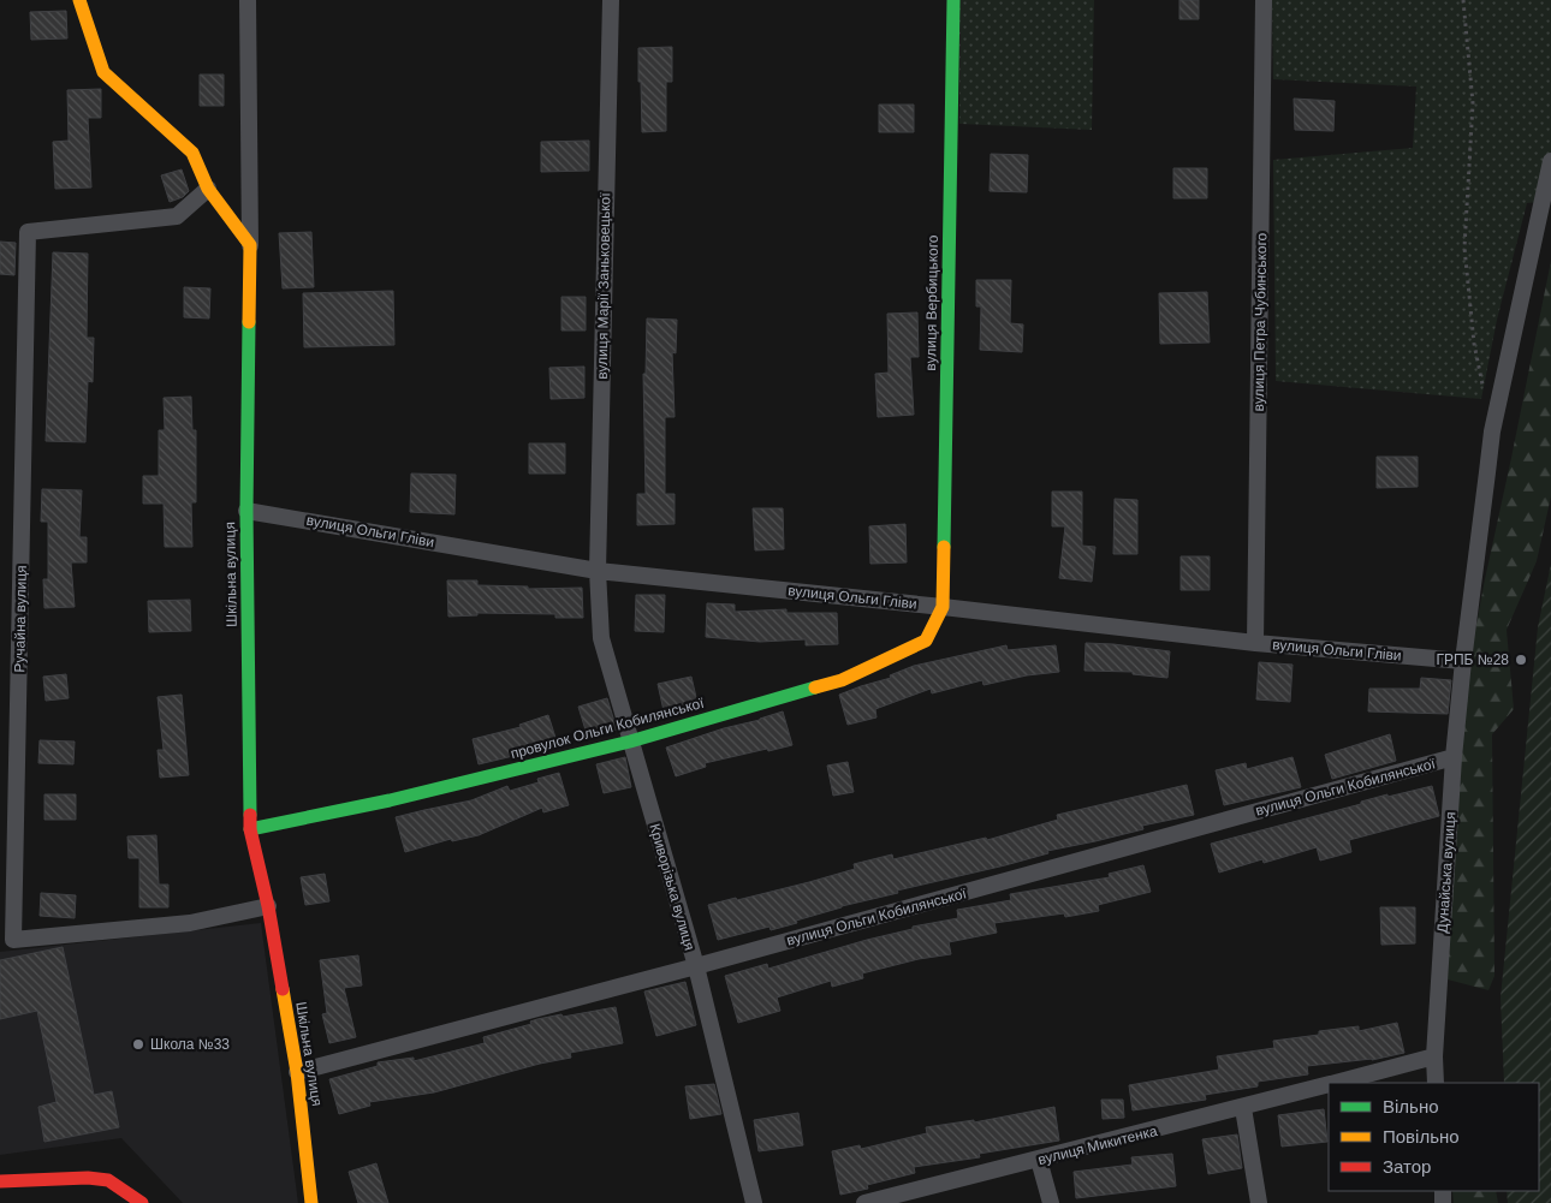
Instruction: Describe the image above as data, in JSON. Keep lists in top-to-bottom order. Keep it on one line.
{"streets":{"street":["вулиця Марії Заньковецької","вулиця Вербицького","вулиця Петра Чубинського","вулиця Ольги Гліви","Шкільна вулиця","Ручайна вулиця","провулок Ольги Кобилянської","вулиця Ольги Кобилянської","Дунайська вулиця","Криворізька вулиця","вулиця Микитенка"]},"crossings":[["вулиця Марії Заньковецької","вулиця Ольги Гліви"],["вулиця Марії Заньковецької","Криворізька вулиця"],["вулиця Вербицького","вулиця Ольги Гліви"],["вулиця Вербицького","провулок Ольги Кобилянської"],["вулиця Петра Чубинського","вулиця Ольги Гліви"],["вулиця Ольги Гліви","Шкільна вулиця"],["вулиця Ольги Гліви","провулок Ольги Кобилянської"],["вулиця Ольги Гліви","Дунайська вулиця"],["вулиця Ольги Гліви","Криворізька вулиця"],["Шкільна вулиця","Ручайна вулиця"],["Шкільна вулиця","провулок Ольги Кобилянської"],["Шкільна вулиця","вулиця Ольги Кобилянської"],["провулок Ольги Кобилянської","Криворізька вулиця"],["вулиця Ольги Кобилянської","Дунайська вулиця"],["вулиця Ольги Кобилянської","Криворізька вулиця"],["Дунайська вулиця","вулиця Микитенка"]],"places":["ГРПБ №28","Школа №33"],"legend":["Вільно","Повільно","Затор"]}
